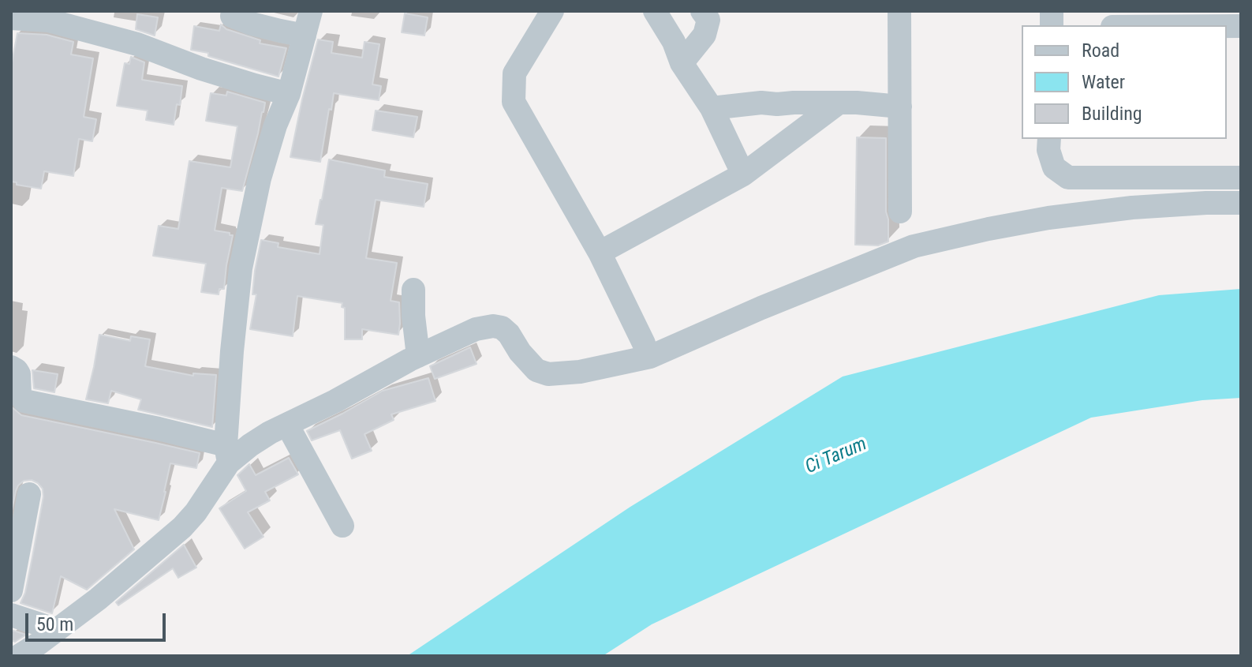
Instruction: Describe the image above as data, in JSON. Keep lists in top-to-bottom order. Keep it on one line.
{"water":["Ci Tarum"],"legend":["Road","Water","Building"],"scale_bar":"50 m"}
